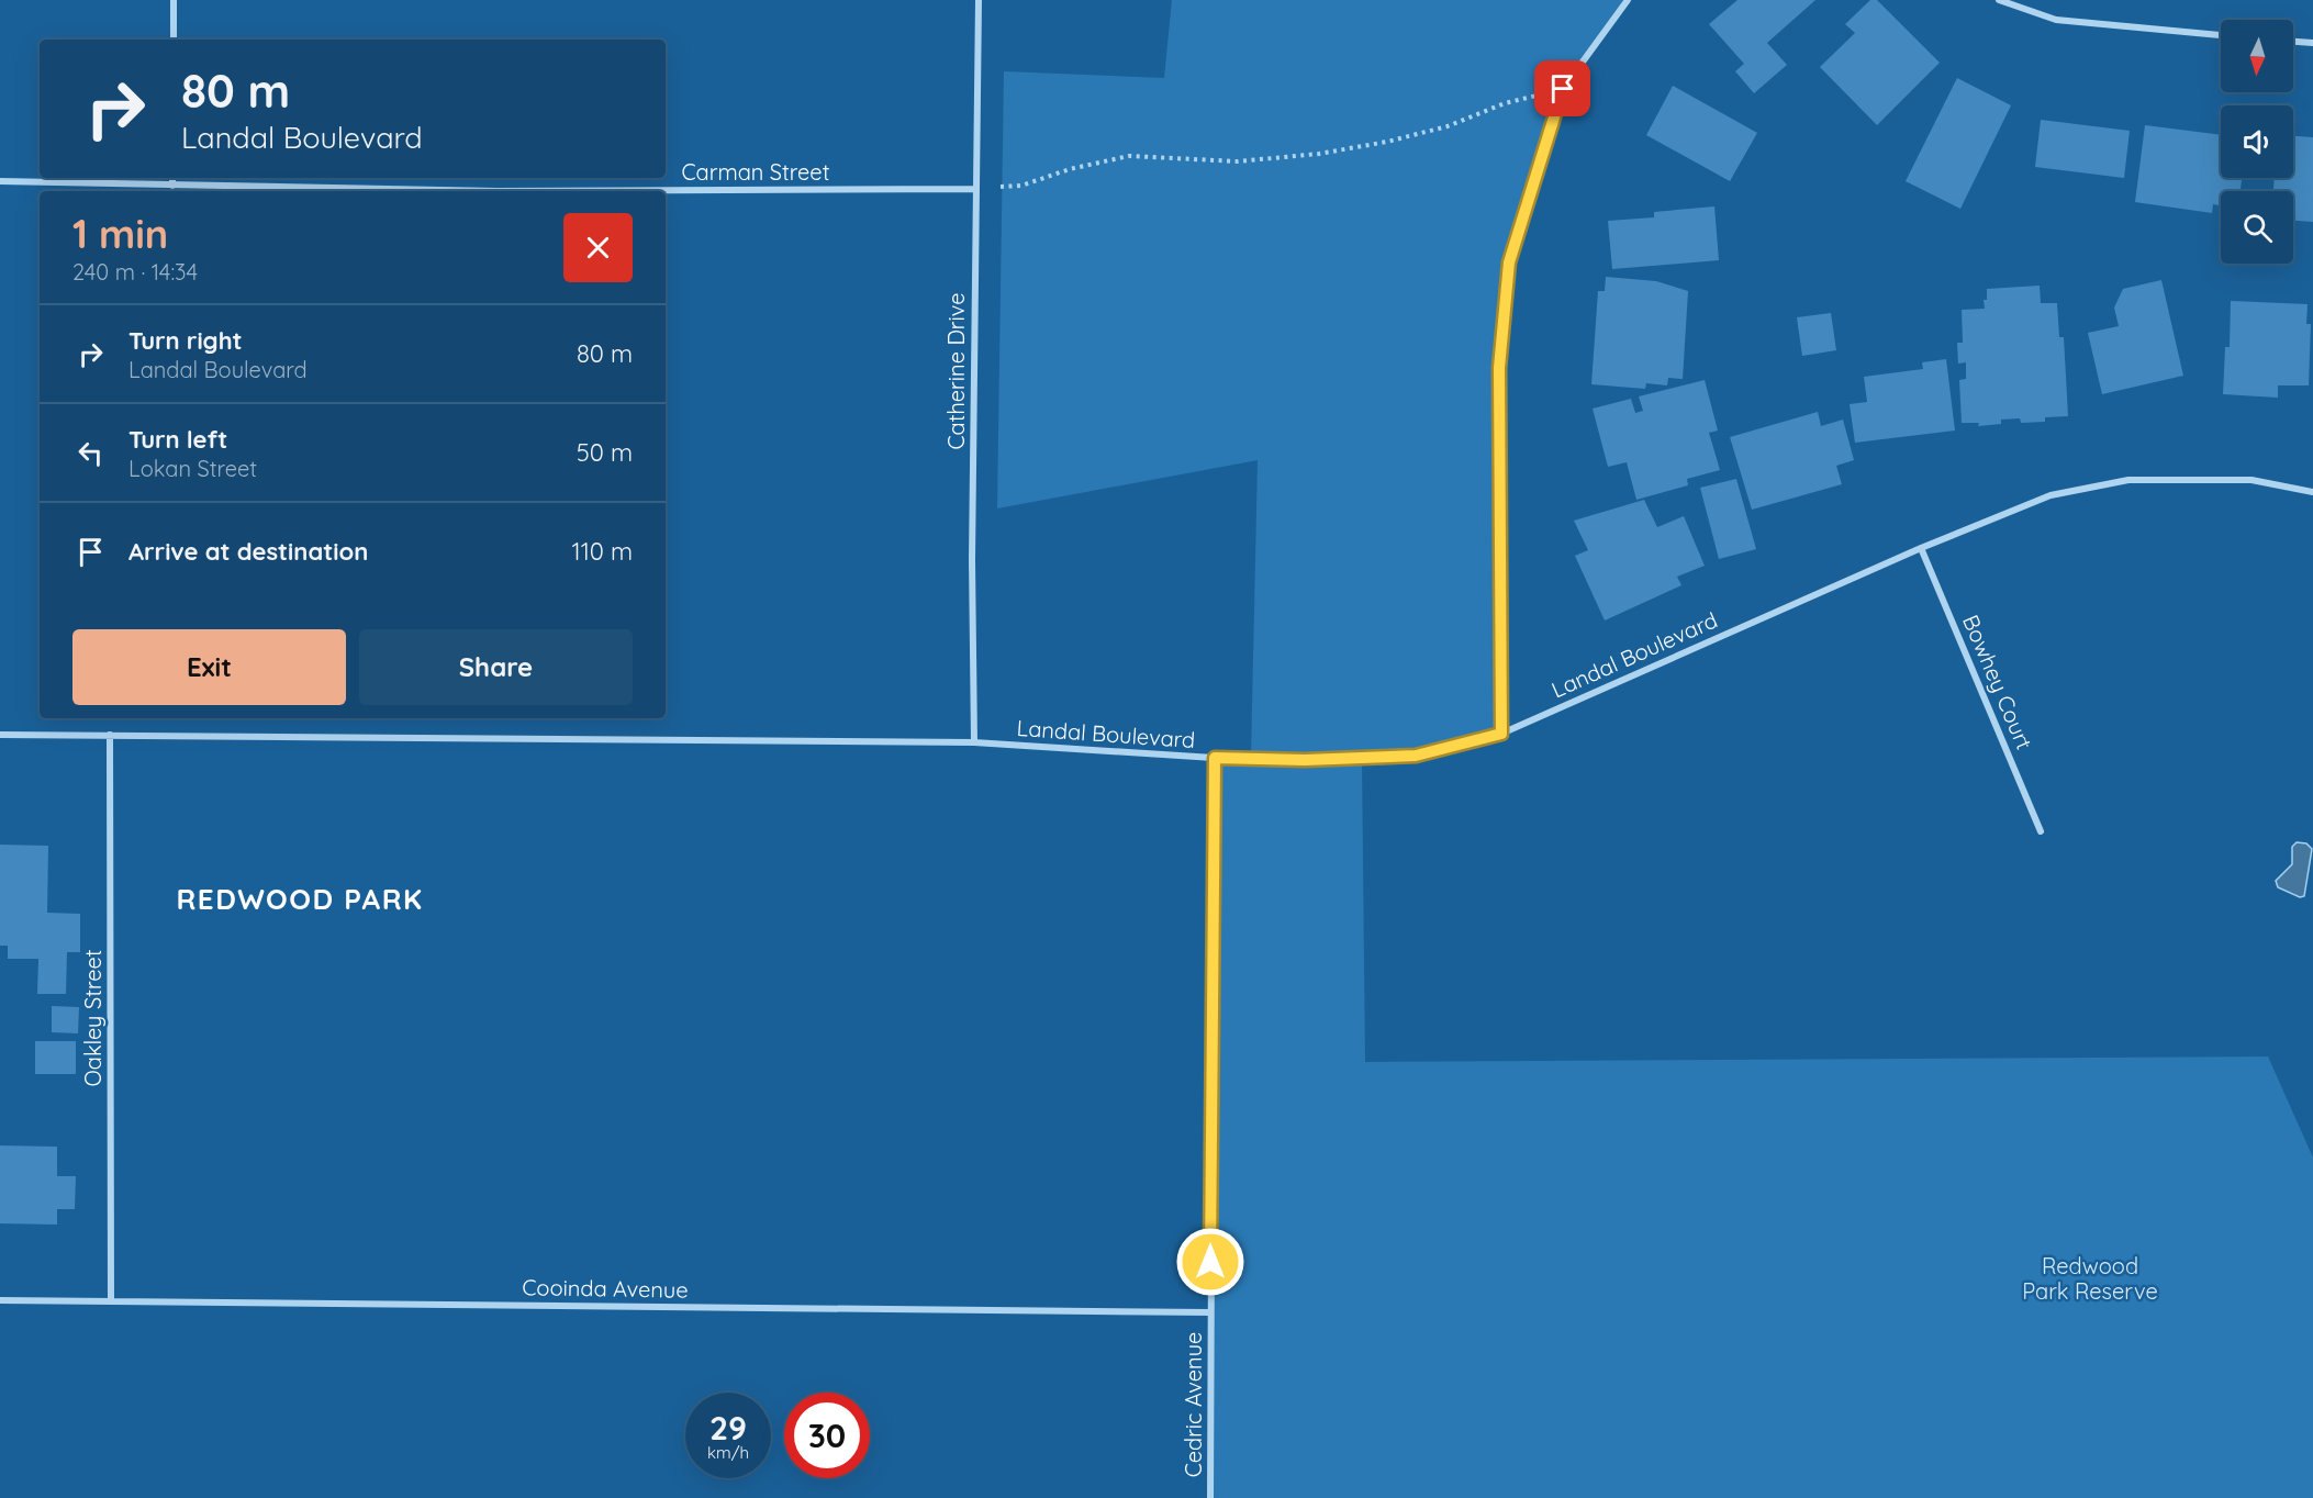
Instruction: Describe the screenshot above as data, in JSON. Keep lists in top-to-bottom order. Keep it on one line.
{"streets":{"street":["Carman Street","Catherine Drive","Landal Boulevard","Bowhey Court","Oakley Street","Cooinda Avenue","Cedric Avenue"]},"crossings":[["Carman Street","Catherine Drive"],["Catherine Drive","Landal Boulevard"],["Landal Boulevard","Bowhey Court"],["Landal Boulevard","Oakley Street"],["Landal Boulevard","Cedric Avenue"],["Oakley Street","Cooinda Avenue"],["Cooinda Avenue","Cedric Avenue"]],"districts":["REDWOOD PARK"],"parks":["Redwood Park Reserve"],"north":"bottom","page":{"turn":["80 m","Landal Boulevard"],"heading":["1 min","240 m · 14:34"],"list":[{"name":"Turn right","note":"Landal Boulevard","value":"80 m"},{"name":"Turn left","note":"Lokan Street","value":"50 m"},{"name":"Arrive at destination","value":"110 m"}],"buttons":["Exit","Share"],"speed":"29 km/h","limit":"30"}}
